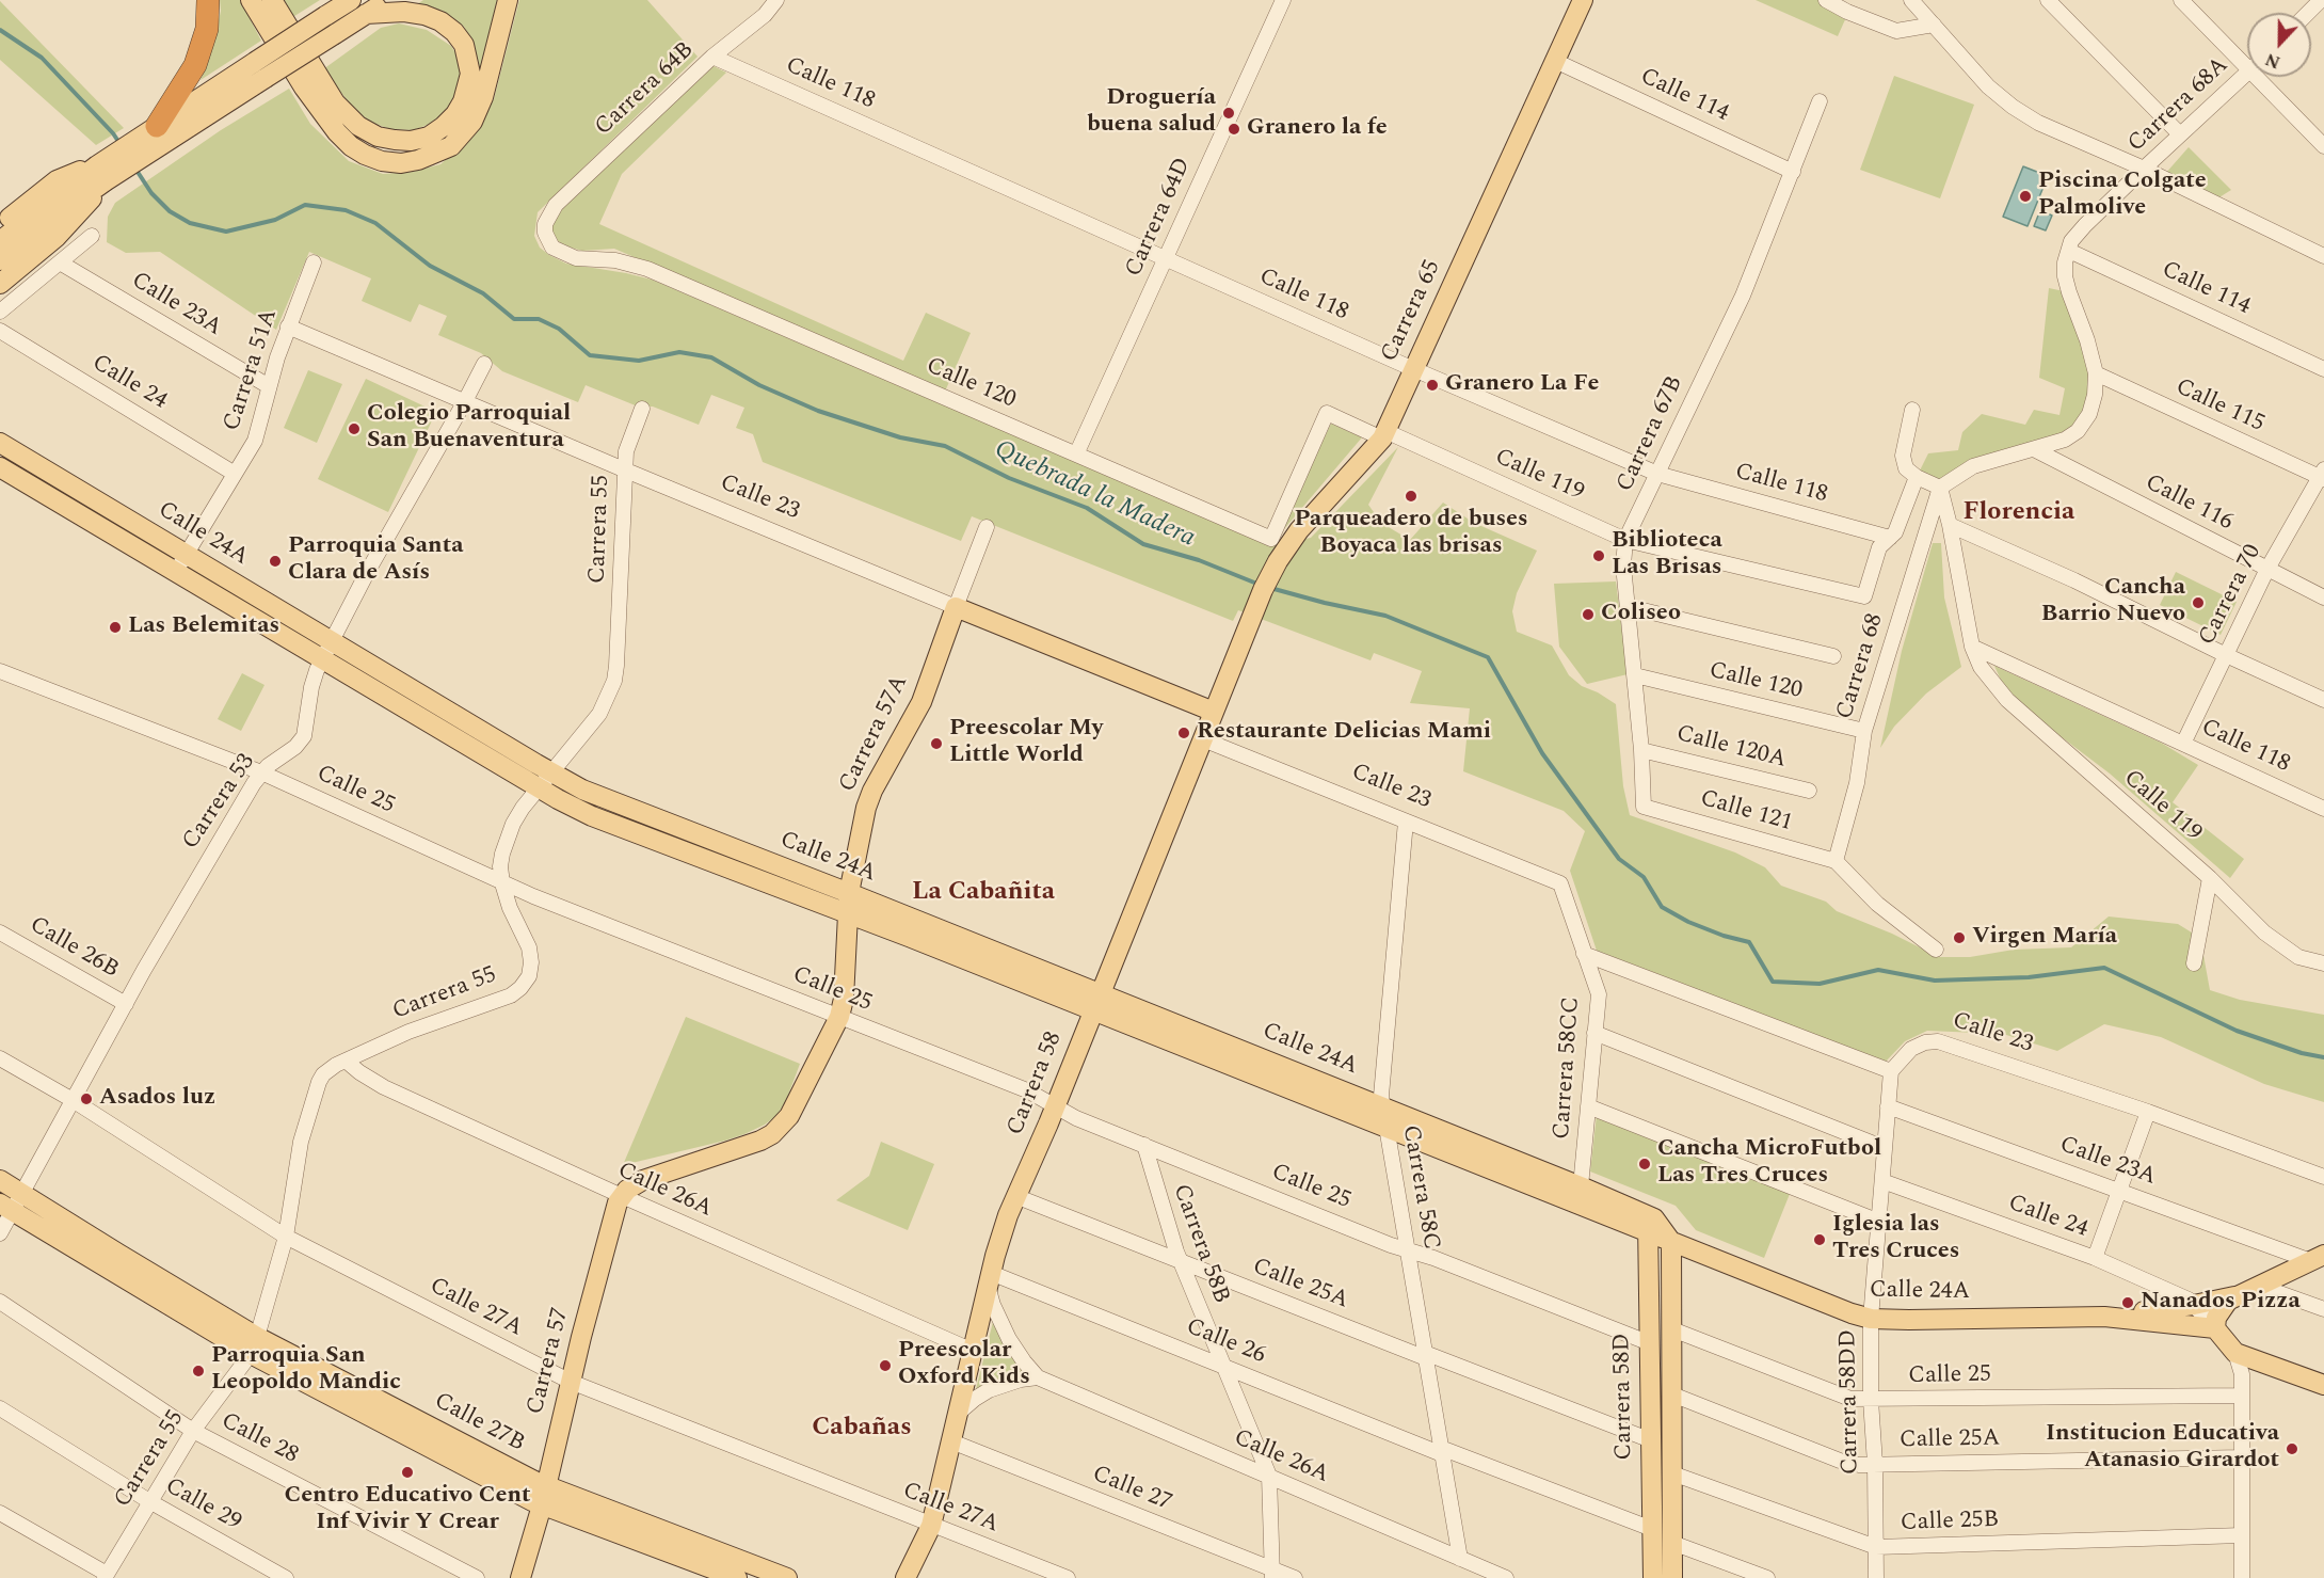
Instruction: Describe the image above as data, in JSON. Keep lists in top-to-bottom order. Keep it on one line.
{"streets":{"main road":["Carrera 65","Calle 23","Calle 24A","Carrera 57A","Carrera 58","Carrera 57","Carrera 58D","Calle 27B"],"street":["Calle 118","Carrera 64B","Calle 114","Carrera 68A","Carrera 64D","Calle 23A","Carrera 51A","Calle 24","Calle 120","Calle 115","Carrera 67B","Calle 119","Calle 116","Carrera 55","Carrera 70","Carrera 68","Calle 120A","Calle 25","Carrera 53","Calle 121","Calle 26B","Carrera 58CC","Carrera 58C","Calle 26A","Carrera 58B","Calle 25A","Calle 27A","Calle 26","Carrera 58DD","Calle 28","Calle 27","Calle 29","Calle 25B"]},"crossings":[["Calle 118","Carrera 64B"],["Calle 118","Carrera 64D"],["Calle 118","Carrera 65"],["Calle 118","Carrera 67B"],["Calle 118","Calle 119"],["Calle 118","Carrera 70"],["Carrera 64B","Calle 120"],["Calle 114","Carrera 68A"],["Calle 114","Carrera 65"],["Calle 114","Carrera 67B"],["Carrera 68A","Calle 115"],["Carrera 68A","Calle 116"],["Carrera 68A","Carrera 68"],["Carrera 64D","Calle 120"],["Calle 23A","Carrera 51A"],["Calle 23A","Carrera 58DD"],["Carrera 65","Calle 119"],["Carrera 65","Carrera 58"],["Carrera 51A","Calle 24"],["Carrera 51A","Calle 23"],["Carrera 51A","Calle 24A"],["Calle 24","Calle 24A"],["Calle 24","Carrera 58DD"],["Calle 120","Carrera 67B"],["Calle 120","Calle 119"],["Calle 120","Carrera 68"],["Calle 115","Carrera 70"],["Carrera 67B","Calle 119"],["Carrera 67B","Calle 120A"],["Carrera 67B","Calle 121"],["Calle 23","Carrera 55"],["Calle 23","Carrera 57A"],["Calle 23","Carrera 53"],["Calle 23","Carrera 58CC"],["Calle 23","Carrera 58"],["Calle 23","Carrera 58C"],["Calle 23","Carrera 58DD"],["Calle 116","Carrera 70"],["Carrera 55","Calle 24A"],["Carrera 55","Calle 25"],["Carrera 55","Calle 26A"],["Carrera 55","Calle 27A"],["Carrera 55","Calle 27B"],["Carrera 55","Calle 28"],["Carrera 55","Calle 29"],["Calle 24A","Carrera 57A"],["Calle 24A","Carrera 53"],["Calle 24A","Carrera 58CC"],["Calle 24A","Carrera 58"],["Calle 24A","Carrera 58C"],["Calle 24A","Carrera 58D"],["Calle 24A","Carrera 58DD"],["Carrera 68","Calle 121"],["Carrera 57A","Calle 25"],["Carrera 57A","Calle 26A"],["Carrera 57A","Carrera 57"],["Calle 25","Carrera 53"],["Calle 25","Carrera 58"],["Calle 25","Carrera 58C"],["Calle 25","Carrera 58B"],["Calle 25","Carrera 58D"],["Calle 25","Carrera 58DD"],["Carrera 53","Calle 26B"],["Carrera 53","Calle 27A"],["Carrera 53","Calle 27B"],["Carrera 58","Calle 26A"],["Carrera 58","Calle 25A"],["Carrera 58","Calle 27A"],["Carrera 58","Calle 26"],["Carrera 58","Calle 27"],["Carrera 58C","Calle 26A"],["Carrera 58C","Calle 25A"],["Carrera 58C","Calle 26"],["Calle 26A","Carrera 58B"],["Calle 26A","Calle 26"],["Calle 26A","Carrera 57"],["Carrera 58B","Calle 25A"],["Carrera 58B","Calle 26"],["Carrera 58B","Calle 27"],["Calle 25A","Carrera 58D"],["Calle 25A","Carrera 58DD"],["Calle 27A","Carrera 57"],["Calle 26","Carrera 58D"],["Carrera 57","Calle 27B"],["Carrera 58D","Calle 25B"],["Carrera 58DD","Calle 25B"]],"districts":["Florencia","La Cabañita","Cabañas"],"water":["Quebrada la Madera"],"places":["Droguería buena salud","Granero la fe","Piscina Colgate Palmolive","Granero La Fe","Colegio Parroquial San Buenaventura","Parqueadero de buses Boyaca las brisas","Biblioteca Las Brisas","Parroquia Santa Clara de Asís","Cancha Barrio Nuevo","Coliseo","Las Belemitas","Restaurante Delicias Mami","Preescolar My Little World","Virgen María","Asados luz","Cancha MicroFutbol Las Tres Cruces","Iglesia las Tres Cruces","Nanados Pizza","Preescolar Oxford Kids","Parroquia San Leopoldo Mandic","Institucion Educativa Atanasio Girardot","Centro Educativo Cent Inf Vivir Y Crear"],"north":"bottom"}
